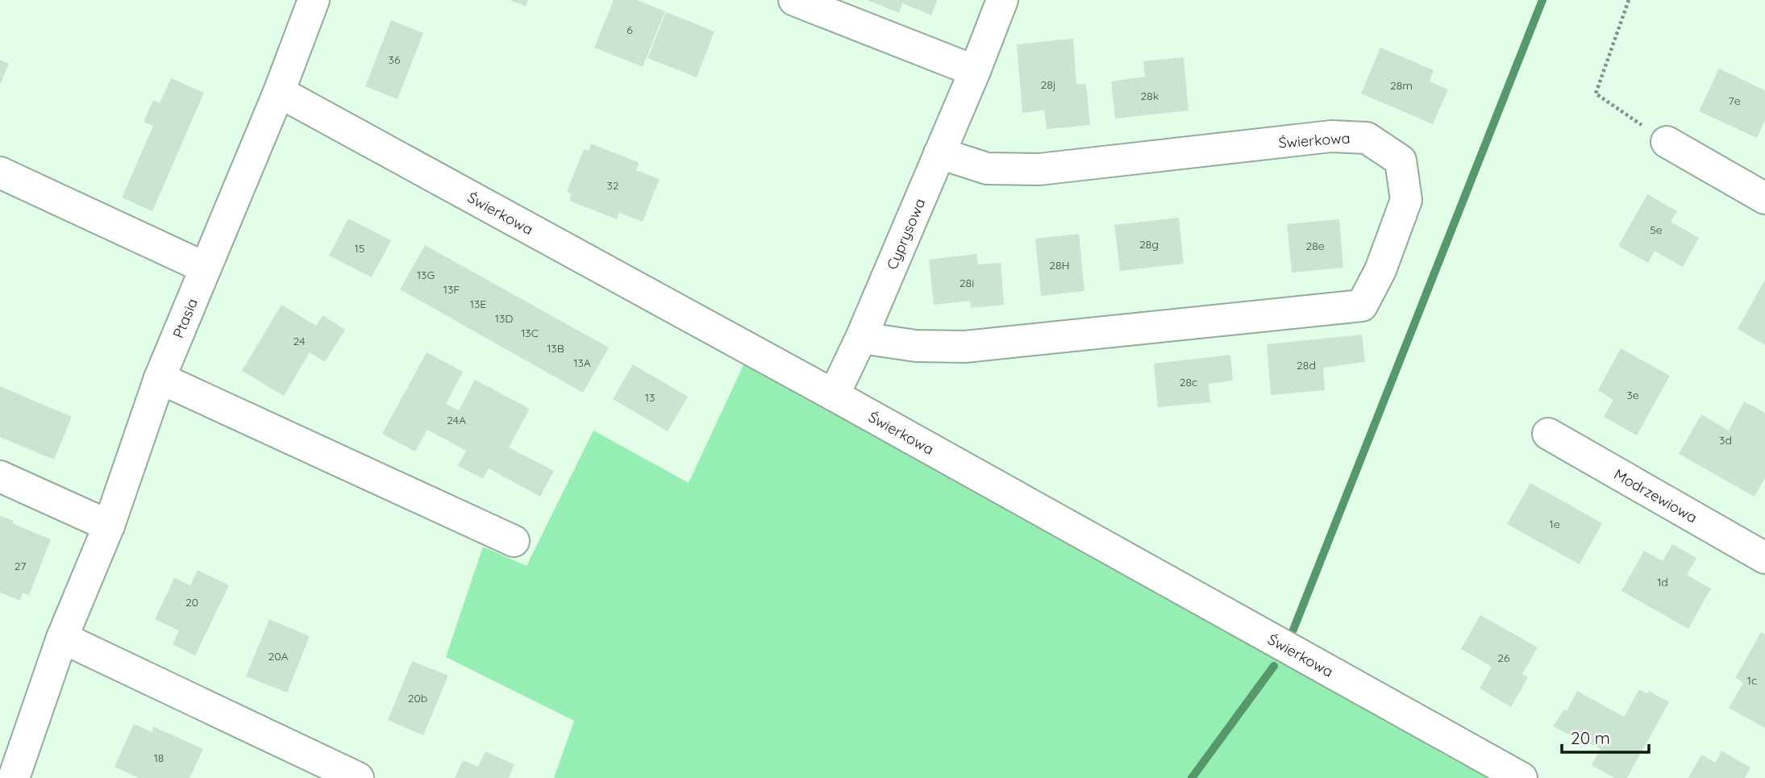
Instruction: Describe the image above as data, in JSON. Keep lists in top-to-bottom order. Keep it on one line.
{"streets":{"street":["Świerkowa","Cyprysowa","Ptasia","Modrzewiowa"]},"crossings":[["Świerkowa","Cyprysowa"],["Świerkowa","Ptasia"]],"house_numbers":["6","36","28j","28m","28k","7e","32","5e","28g","28e","15","28H","13G","28i","13F","13E","13D","13C","24","13B","13A","28d","28c","3e","13","24A","3d","1e","27","1d","20","20A","26","1c","20b","18"],"scale_bar":"20 m"}
